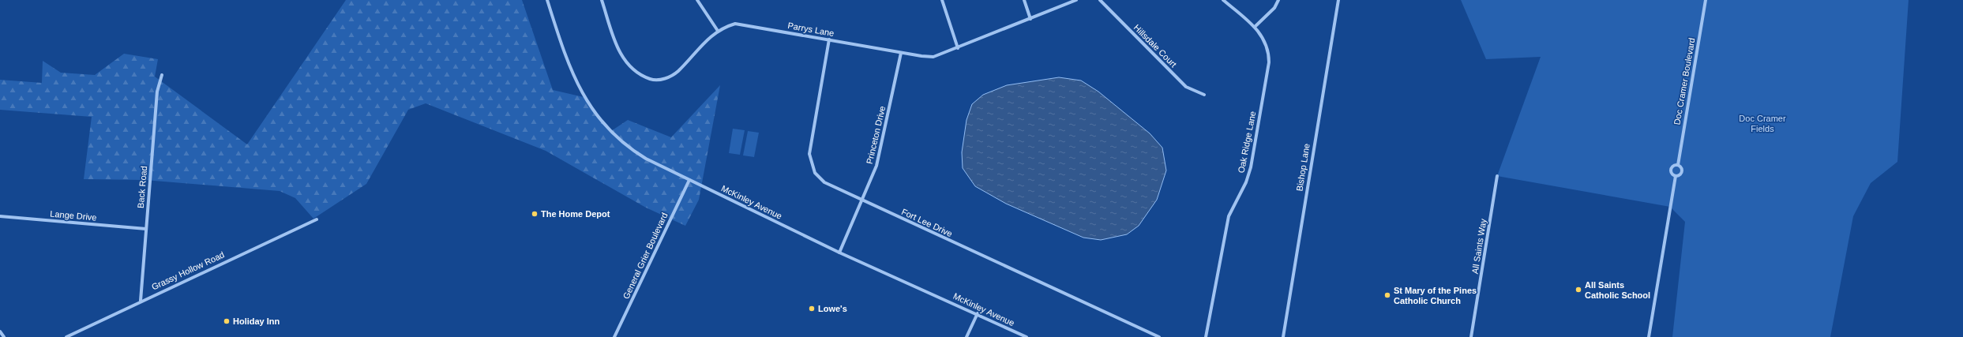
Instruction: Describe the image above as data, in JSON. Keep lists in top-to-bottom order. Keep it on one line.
{"streets":{"street":["Parrys Lane","Hillsdale Court","Doc Cramer Boulevard","Princeton Drive","Oak Ridge Lane","Bishop Lane","Back Road","McKinley Avenue","Lange Drive","Fort Lee Drive","All Saints Way","General Grier Boulevard","Grassy Hollow Road"]},"crossings":[["Parrys Lane","Princeton Drive"],["Parrys Lane","Fort Lee Drive"],["Princeton Drive","McKinley Avenue"],["Princeton Drive","Fort Lee Drive"],["Back Road","Lange Drive"],["Back Road","Grassy Hollow Road"],["McKinley Avenue","General Grier Boulevard"]],"parks":["Doc Cramer Fields"],"places":["The Home Depot","All Saints Catholic School","St Mary of the Pines Catholic Church","Lowe's","Holiday Inn"]}
